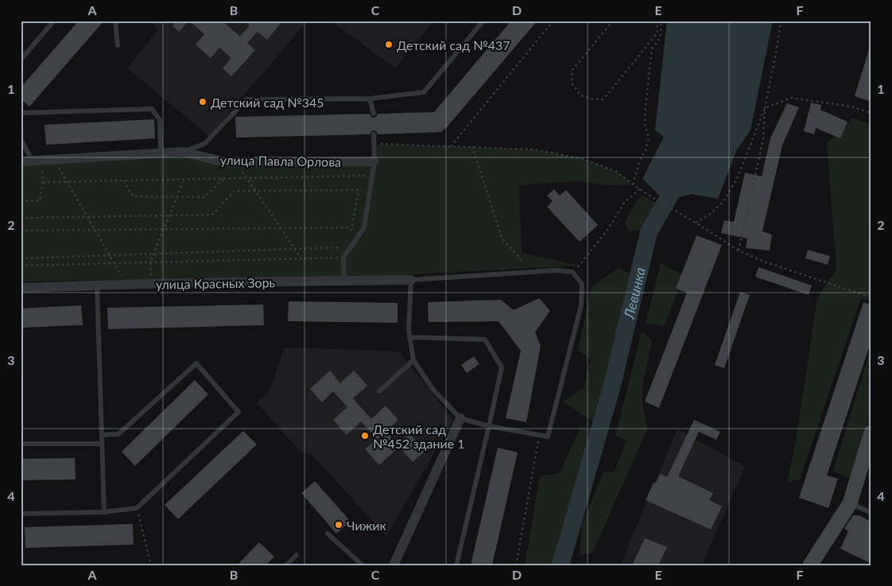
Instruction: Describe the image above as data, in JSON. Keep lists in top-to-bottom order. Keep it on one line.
{"streets":{"street":["улица Павла Орлова","улица Красных Зорь"]},"water":["Левинка"],"places":["Детский сад №437","Детский сад №345","Детский сад №452 здание 1","Чижик"],"grid":{"columns":["A","B","C","D","E","F"],"rows":["1","2","3","4"]}}
